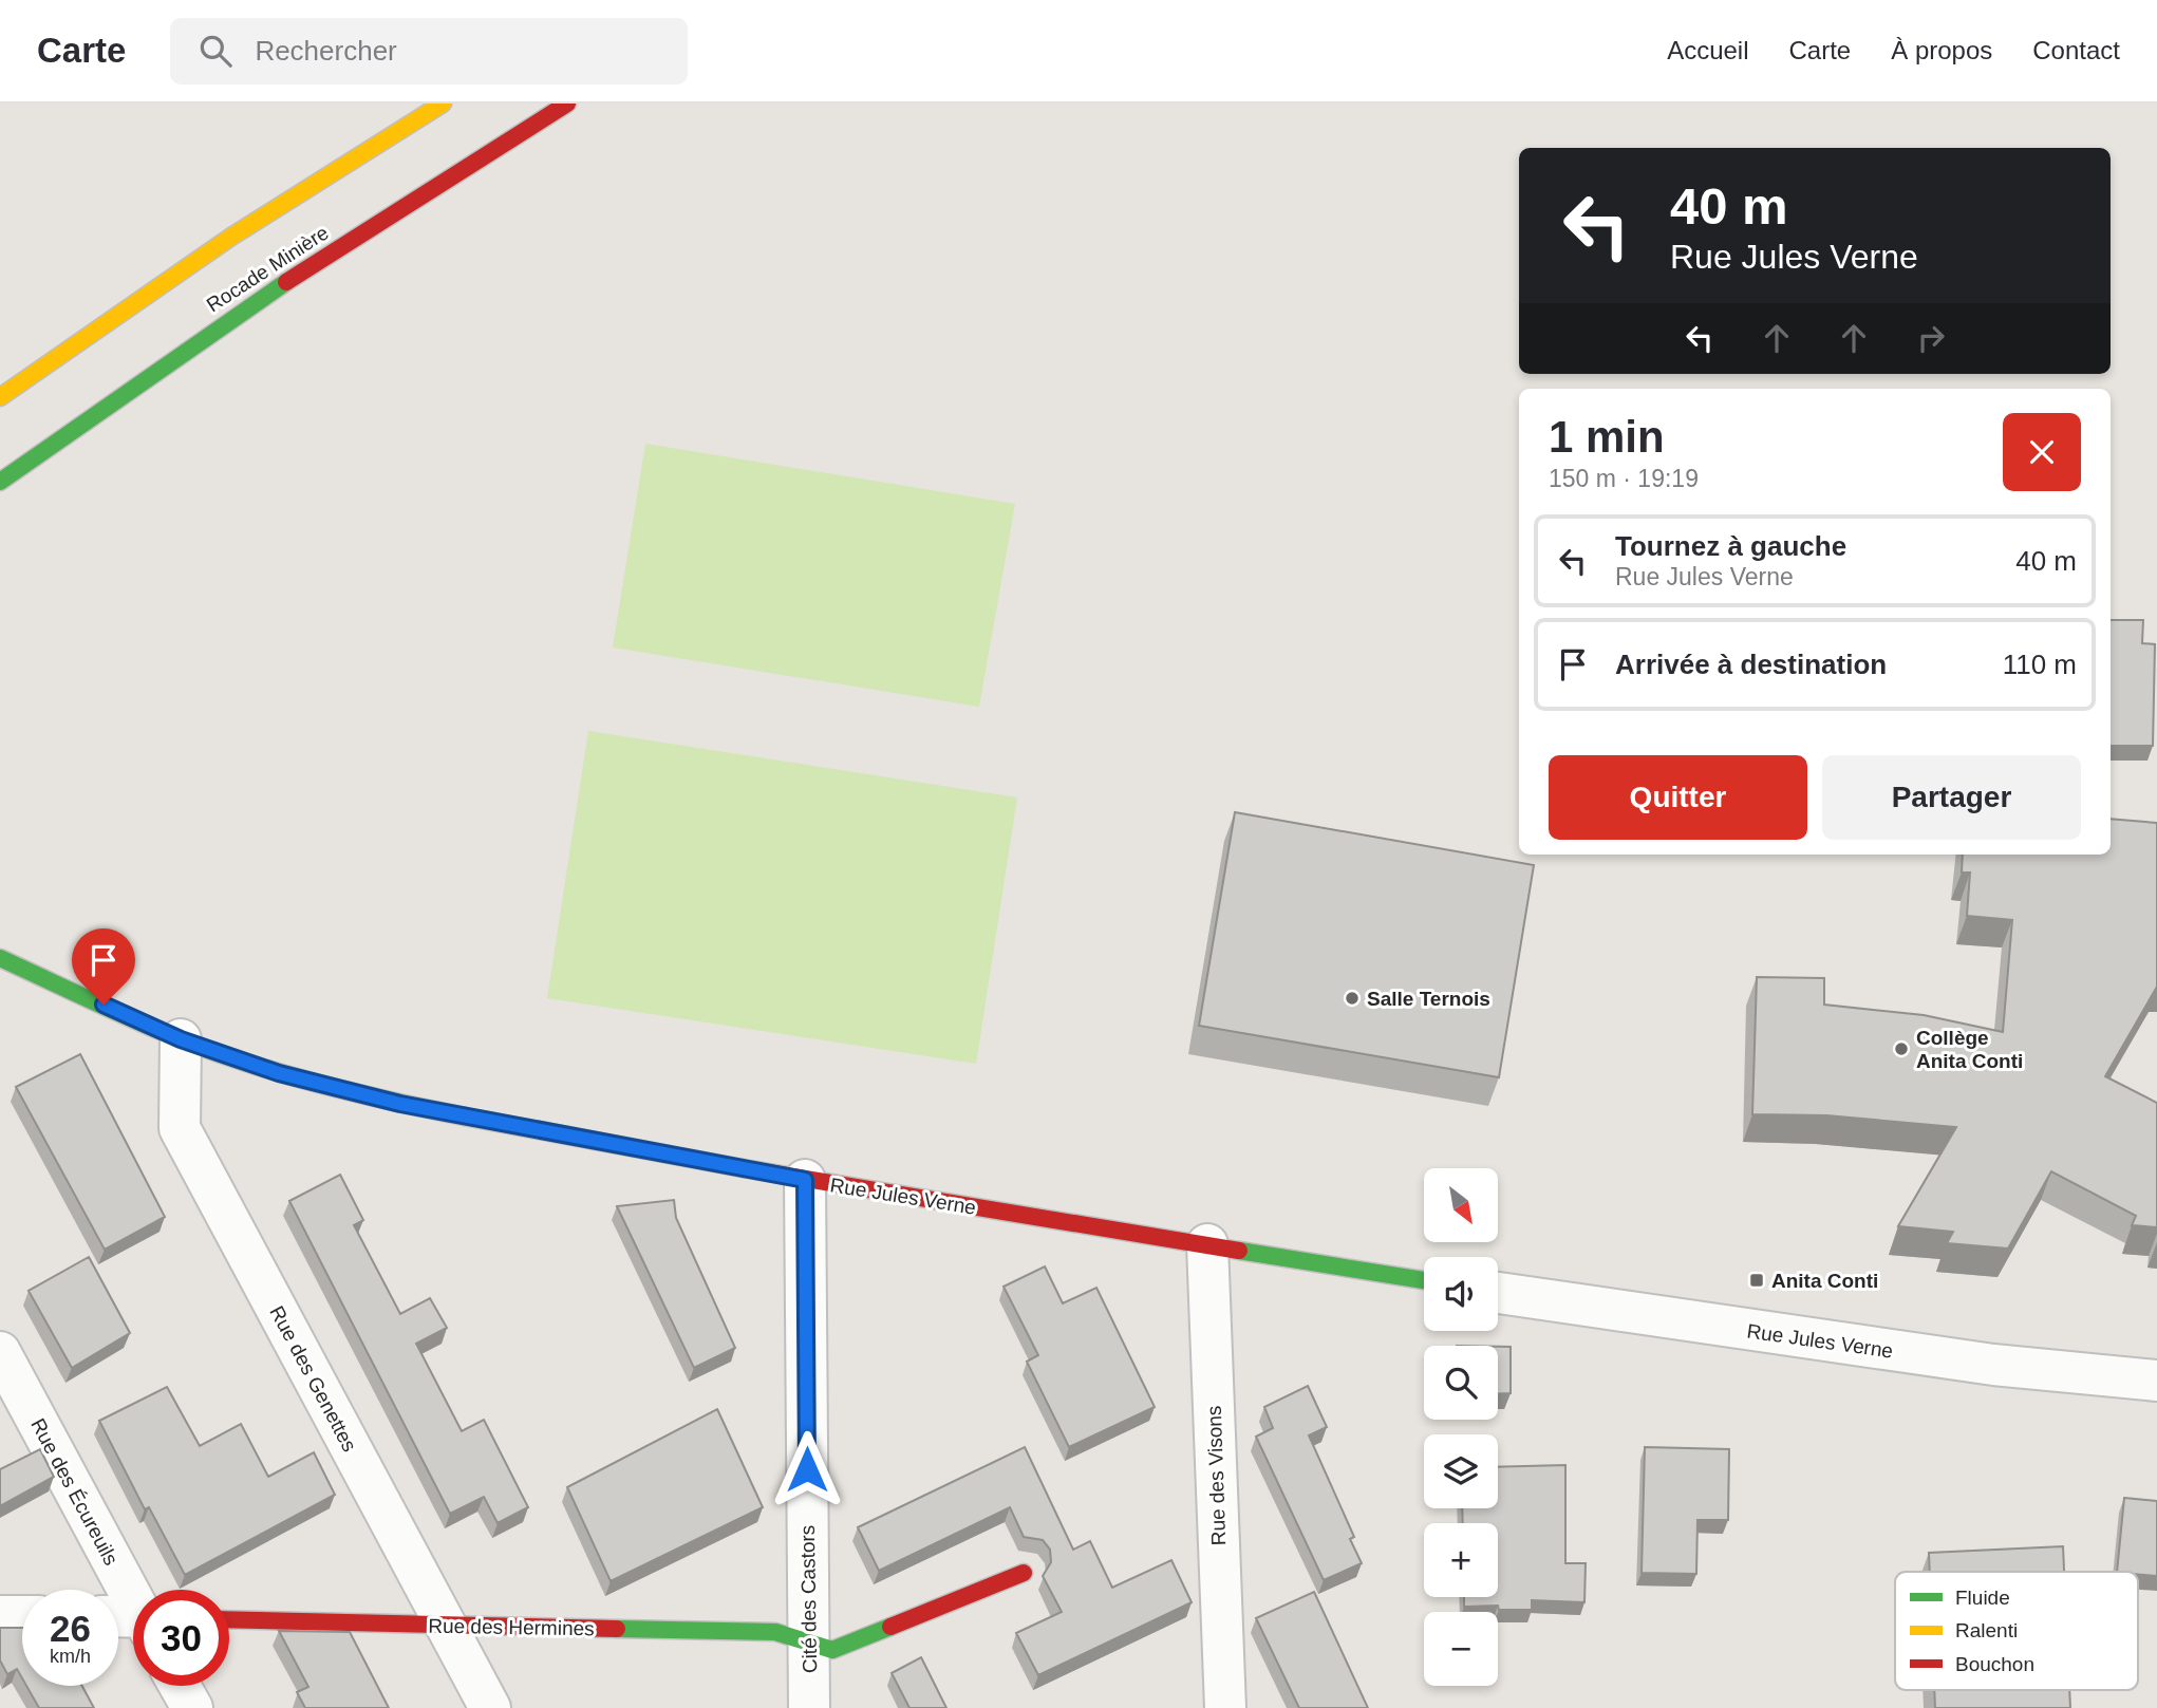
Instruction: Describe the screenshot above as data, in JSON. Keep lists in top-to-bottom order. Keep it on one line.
{"streets":{"main road":["Rocade Minière","Rue Jules Verne","Rue des Hermines"],"street":["Rue des Genettes","Rue des Visons","Rue des Écureuils","Cité des Castors"]},"crossings":[["Rue Jules Verne","Rue des Genettes"],["Rue Jules Verne","Rue des Visons"],["Rue Jules Verne","Cité des Castors"],["Rue des Genettes","Rue des Hermines"],["Cité des Castors","Rue des Hermines"]],"places":{"other":["Salle Ternois","Collège Anita Conti"],"transit":["Anita Conti"]},"legend":["Fluide","Ralenti","Bouchon"],"north":"bottom right","page":{"header":"Carte","search":"Rechercher","nav":["Accueil","Carte","À propos","Contact"],"turn":["40 m","Rue Jules Verne"],"heading":["1 min","150 m · 19:19"],"list":[{"name":"Tournez à gauche","note":"Rue Jules Verne","value":"40 m"},{"name":"Arrivée à destination","value":"110 m"}],"buttons":["Quitter","Partager"],"map_buttons":["+","−"],"speed":"26 km/h","limit":"30"}}
